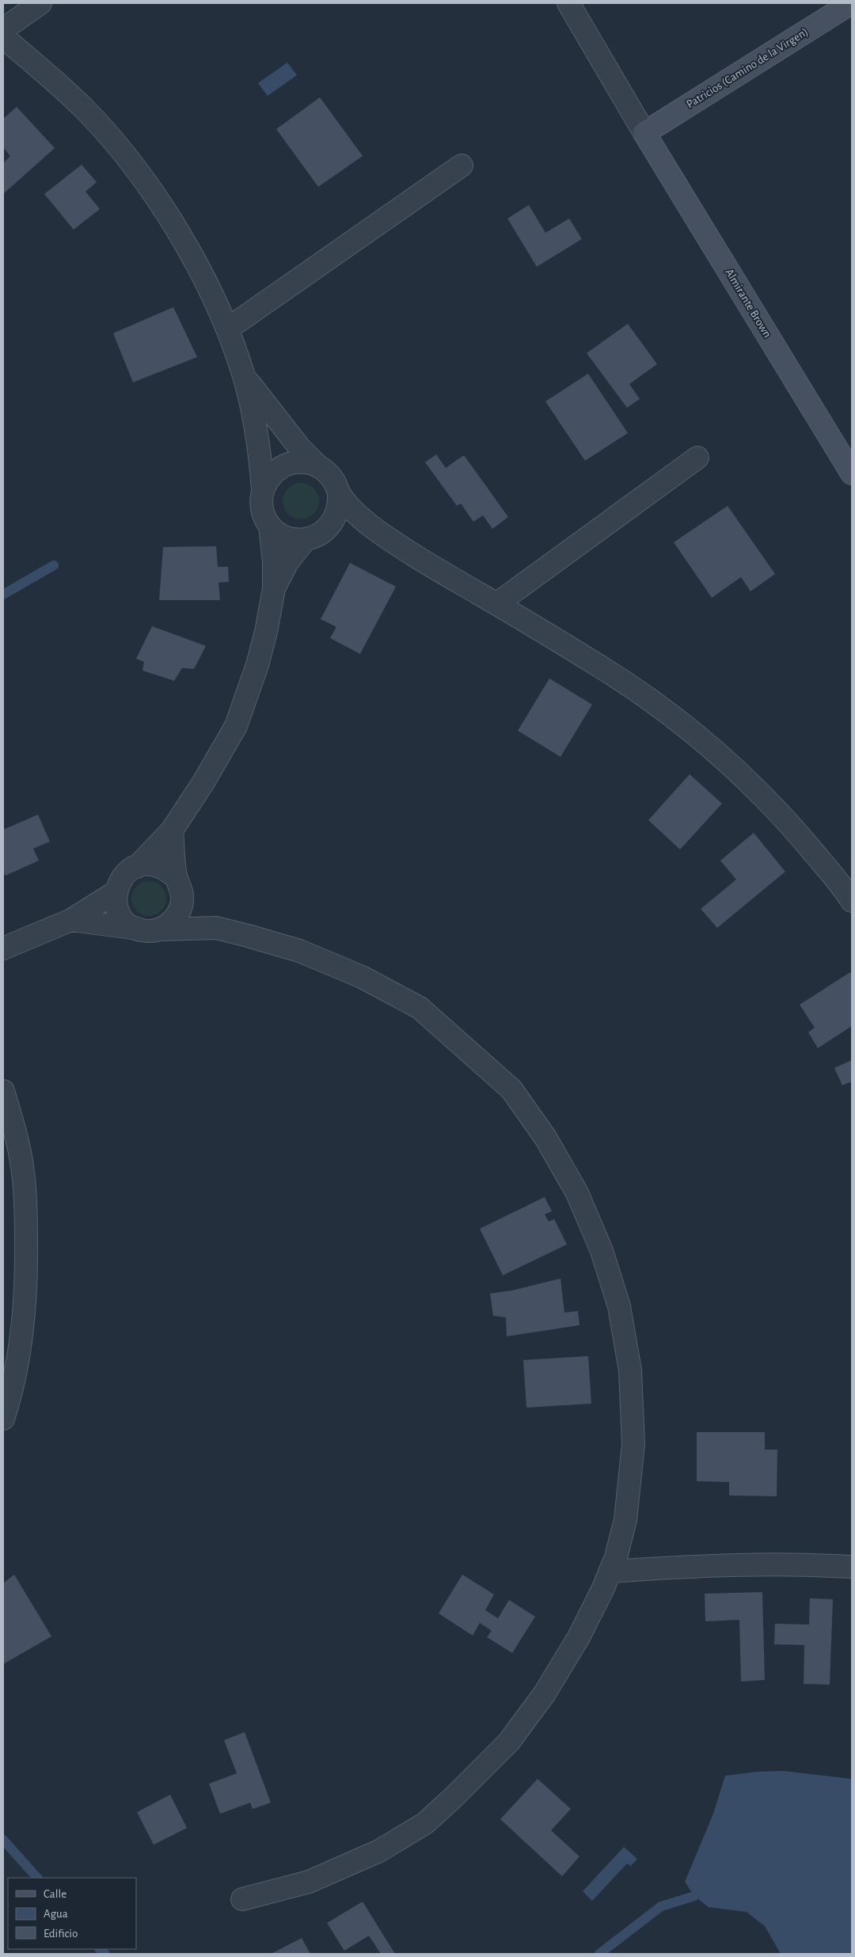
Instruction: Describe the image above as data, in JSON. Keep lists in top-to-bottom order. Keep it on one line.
{"streets":{"street":["Patricios (Camino de la Virgen)","Almirante Brown"]},"crossings":[["Patricios (Camino de la Virgen)","Almirante Brown"]],"legend":["Calle","Agua","Edificio"]}
